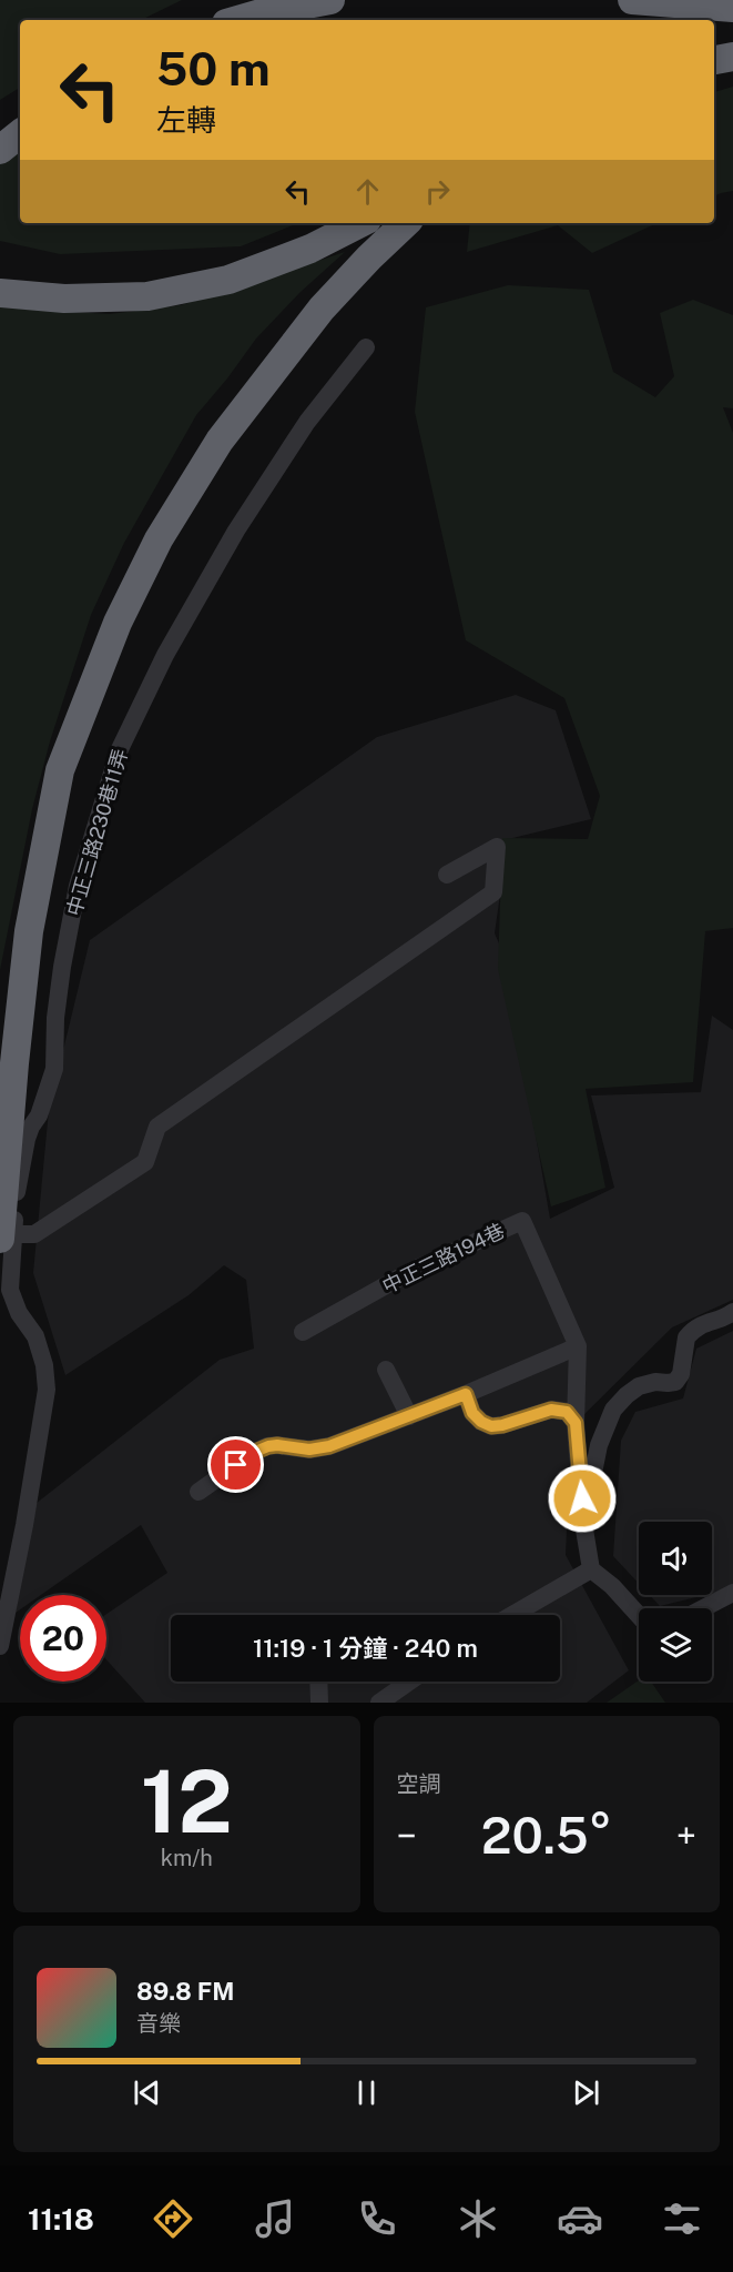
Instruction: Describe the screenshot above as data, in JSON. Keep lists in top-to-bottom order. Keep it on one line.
{"streets":{"street":["中正三路230巷11弄","中正三路194巷"]},"page":{"turn":["50 m","左轉"],"limit":"20","trip":"11:19 · 1 分鐘 · 240 m","tile":[["12","km/h"],"空調"],"heat":["−","20.5°","+"],"song":["89.8 FM","音樂"],"tabs":"11:18"}}
